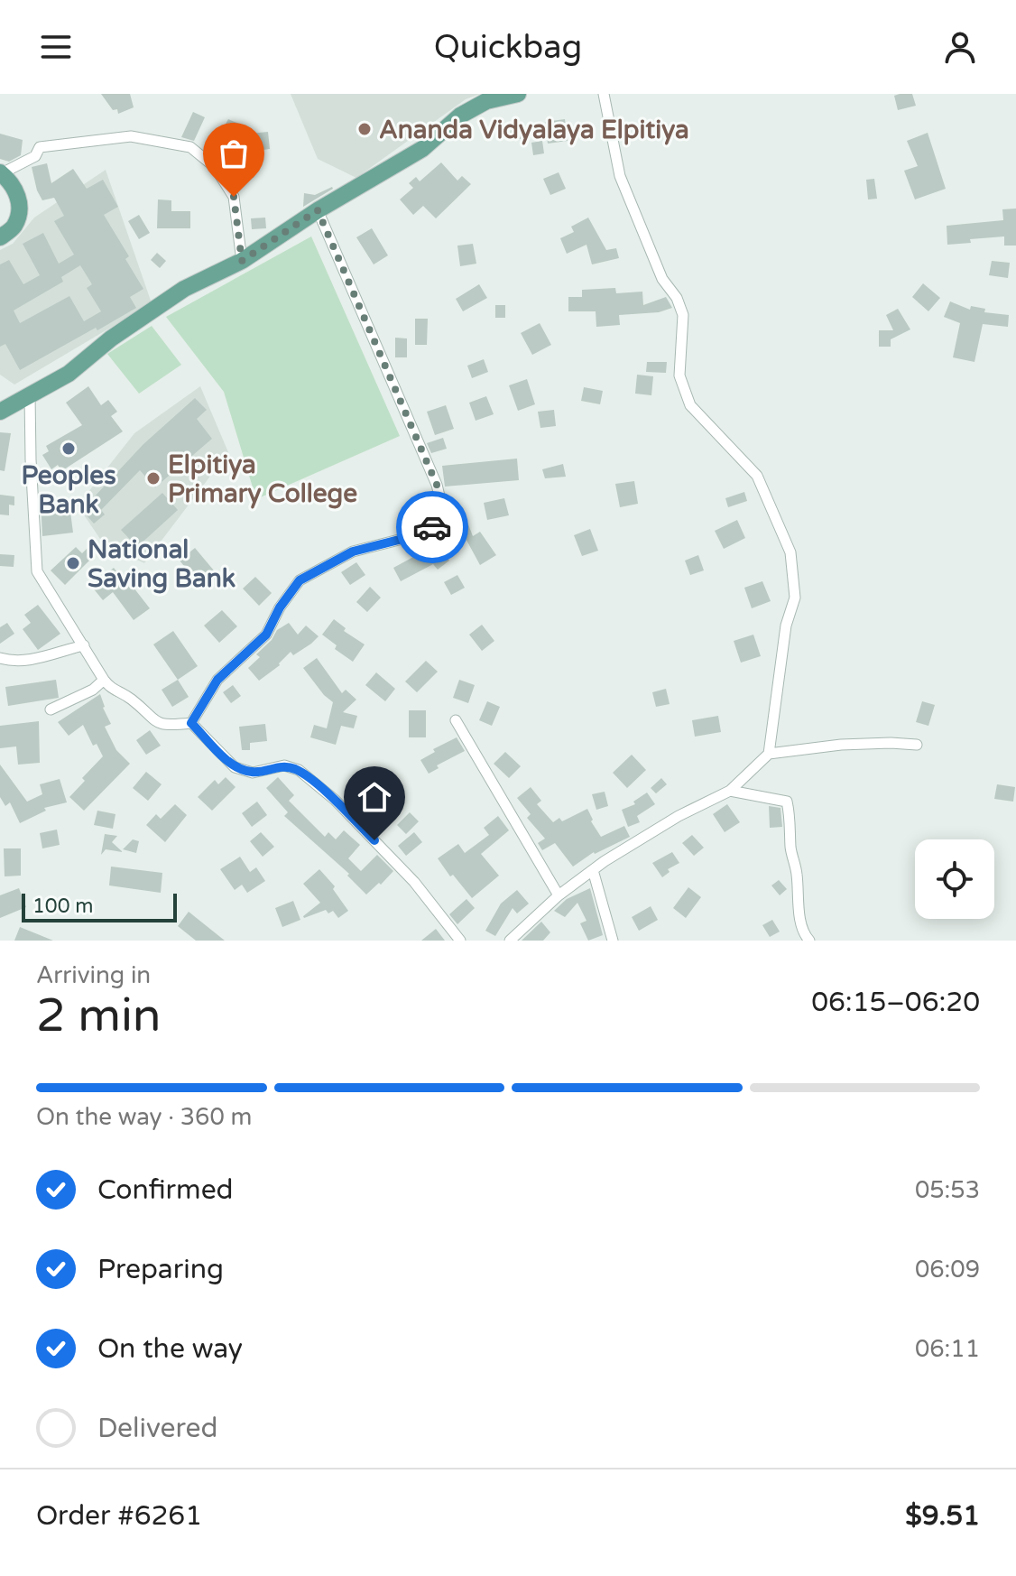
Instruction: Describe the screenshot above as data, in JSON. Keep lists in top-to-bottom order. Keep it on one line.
{"places":["Ananda Vidyalaya Elpitiya","Peoples Bank","Elpitiya Primary College","National Saving Bank"],"scale_bar":"100 m","page":{"header":"Quickbag","scale":"100 m","heading":["2 min","Arriving in","06:15–06:20"],"panel":["Order #6261","$9.51"],"bar":"On the way · 360 m","list":[["Confirmed","05:53"],["Preparing","06:09"],["On the way","06:11"],"Delivered"]}}
